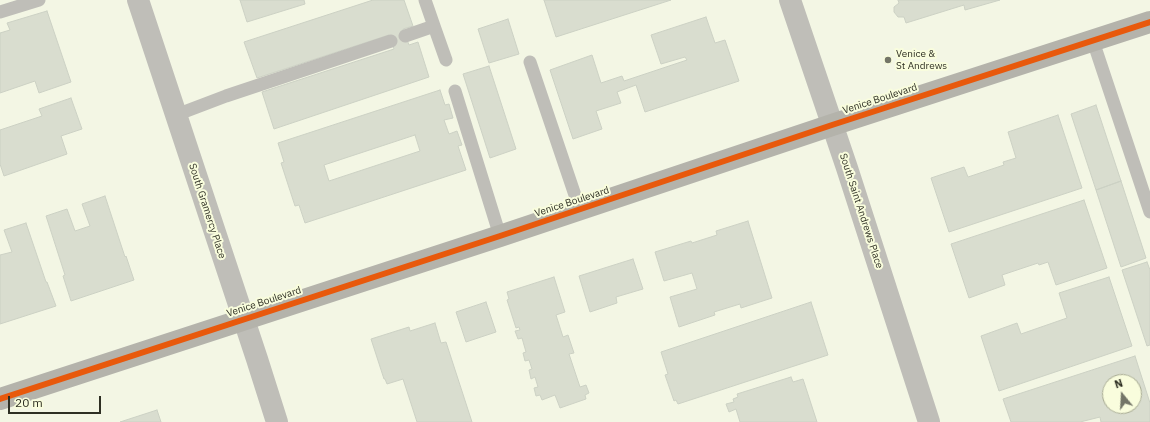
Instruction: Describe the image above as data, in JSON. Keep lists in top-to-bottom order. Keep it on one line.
{"streets":{"main road":["Venice Boulevard"],"street":["South Gramercy Place","South Saint Andrews Place"]},"crossings":[["Venice Boulevard","South Gramercy Place"],["Venice Boulevard","South Saint Andrews Place"]],"places":["Venice & St Andrews"],"scale_bar":"20 m","north":"top"}
